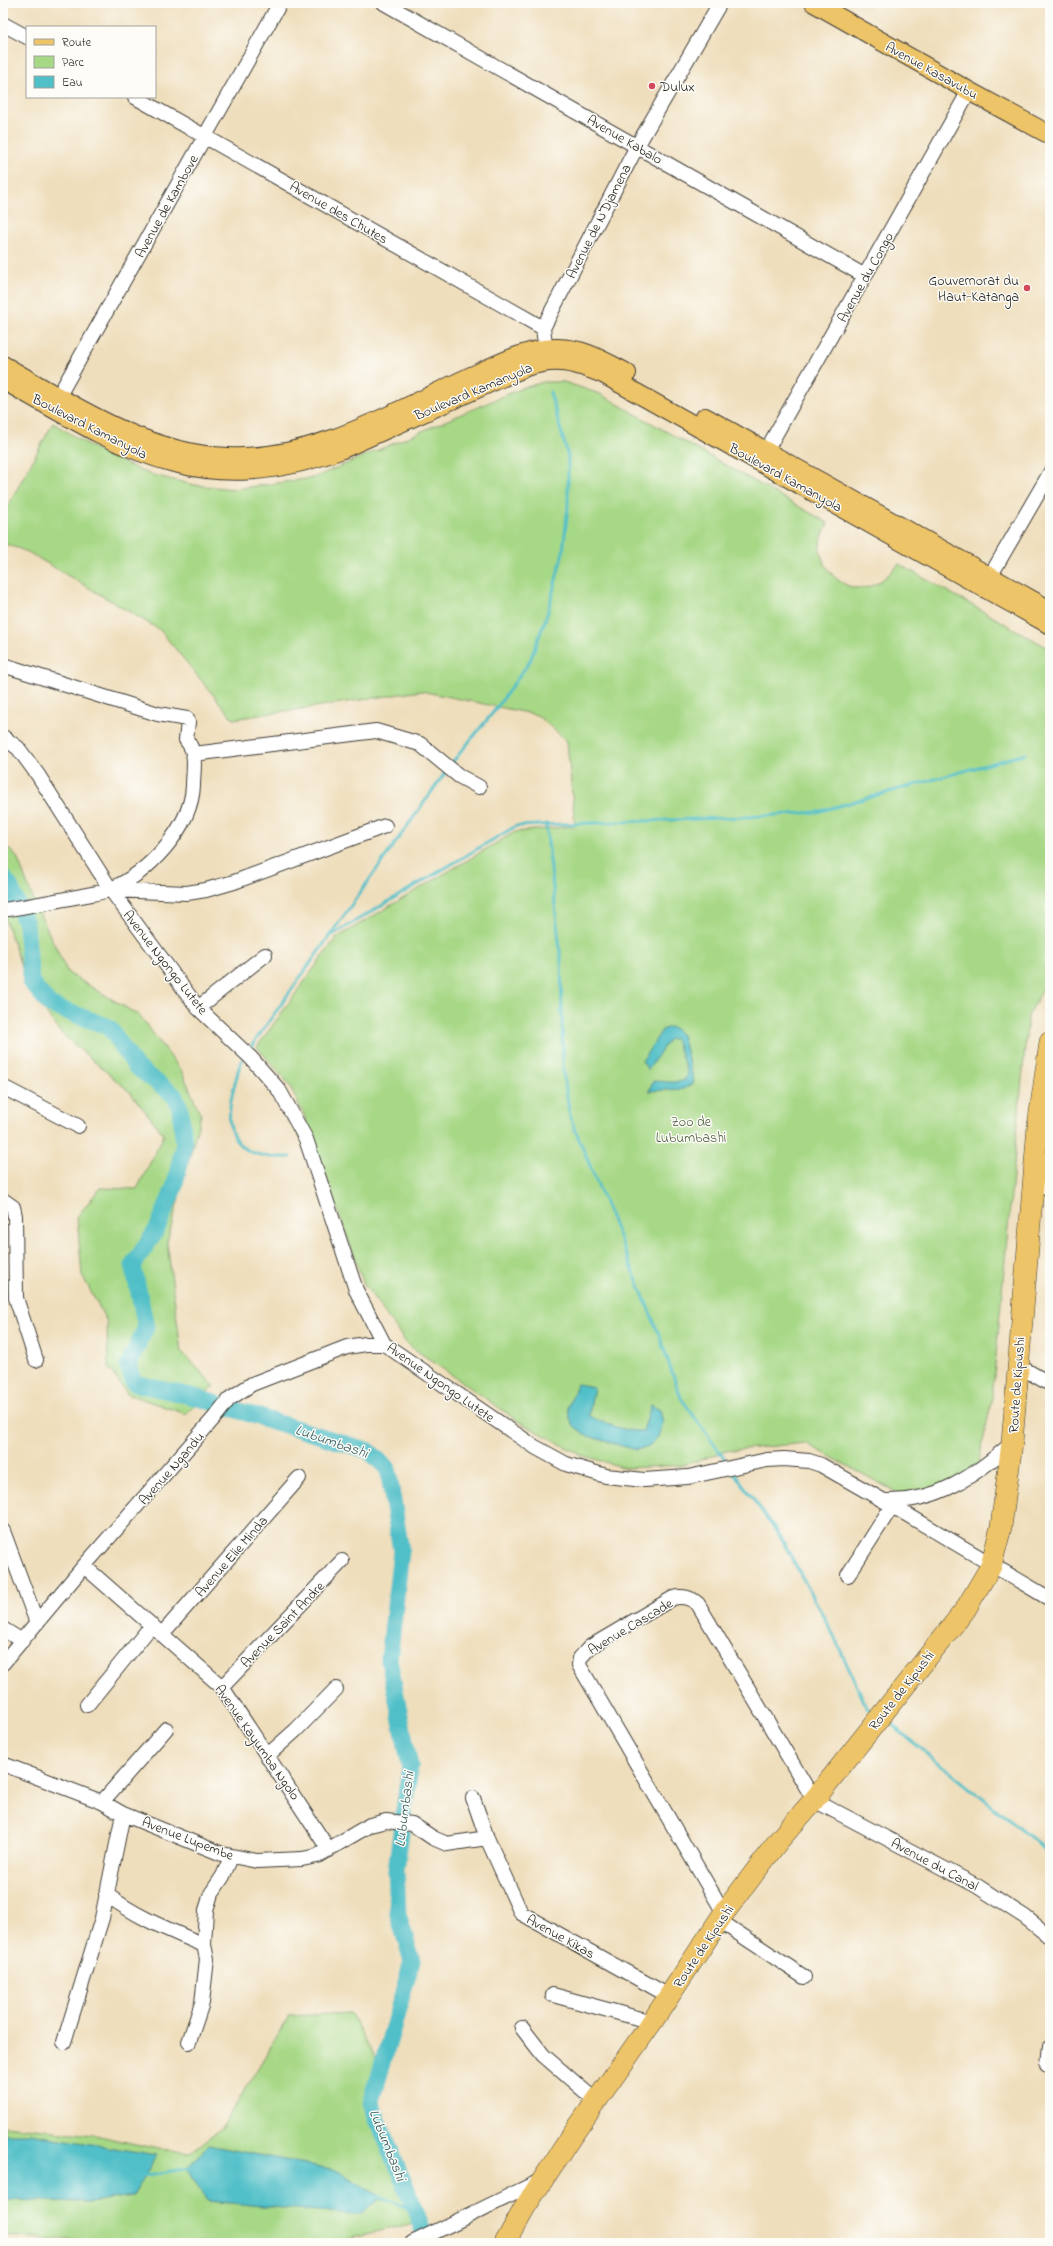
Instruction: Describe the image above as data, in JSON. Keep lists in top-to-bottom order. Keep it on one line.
{"streets":{"highway":["Route de Kipushi"],"main road":["Avenue Kasavubu","Boulevard Kamanyola"],"street":["Avenue Kabalo","Avenue de Kambove","Avenue des Chutes","Avenue de N'Djamena","Avenue du Congo","Avenue Ngongo Lutete","Avenue Ngandu","Avenue Elie Minda","Avenue Saint Andre","Avenue Cascade","Avenue Kayumba Ngolo","Avenue Lupembe","Avenue du Canal","Avenue Kikas"]},"crossings":[["Avenue Kasavubu","Avenue du Congo"],["Avenue Kabalo","Avenue de N'Djamena"],["Avenue Kabalo","Avenue du Congo"],["Avenue de Kambove","Avenue des Chutes"],["Avenue de Kambove","Boulevard Kamanyola"],["Avenue des Chutes","Avenue de N'Djamena"],["Avenue du Congo","Boulevard Kamanyola"],["Avenue Ngongo Lutete","Route de Kipushi"],["Avenue Ngongo Lutete","Avenue Ngandu"],["Route de Kipushi","Avenue Cascade"],["Route de Kipushi","Avenue du Canal"],["Route de Kipushi","Avenue Kikas"],["Avenue Ngandu","Avenue Kayumba Ngolo"],["Avenue Elie Minda","Avenue Kayumba Ngolo"],["Avenue Saint Andre","Avenue Kayumba Ngolo"],["Avenue Cascade","Avenue du Canal"],["Avenue Kayumba Ngolo","Avenue Lupembe"],["Avenue Lupembe","Avenue Kikas"]],"water":["Lubumbashi"],"parks":["Zoo de Lubumbashi"],"places":["Dulux","Gouvernorat du Haut-Katanga"],"legend":["Route","Parc","Eau"]}
